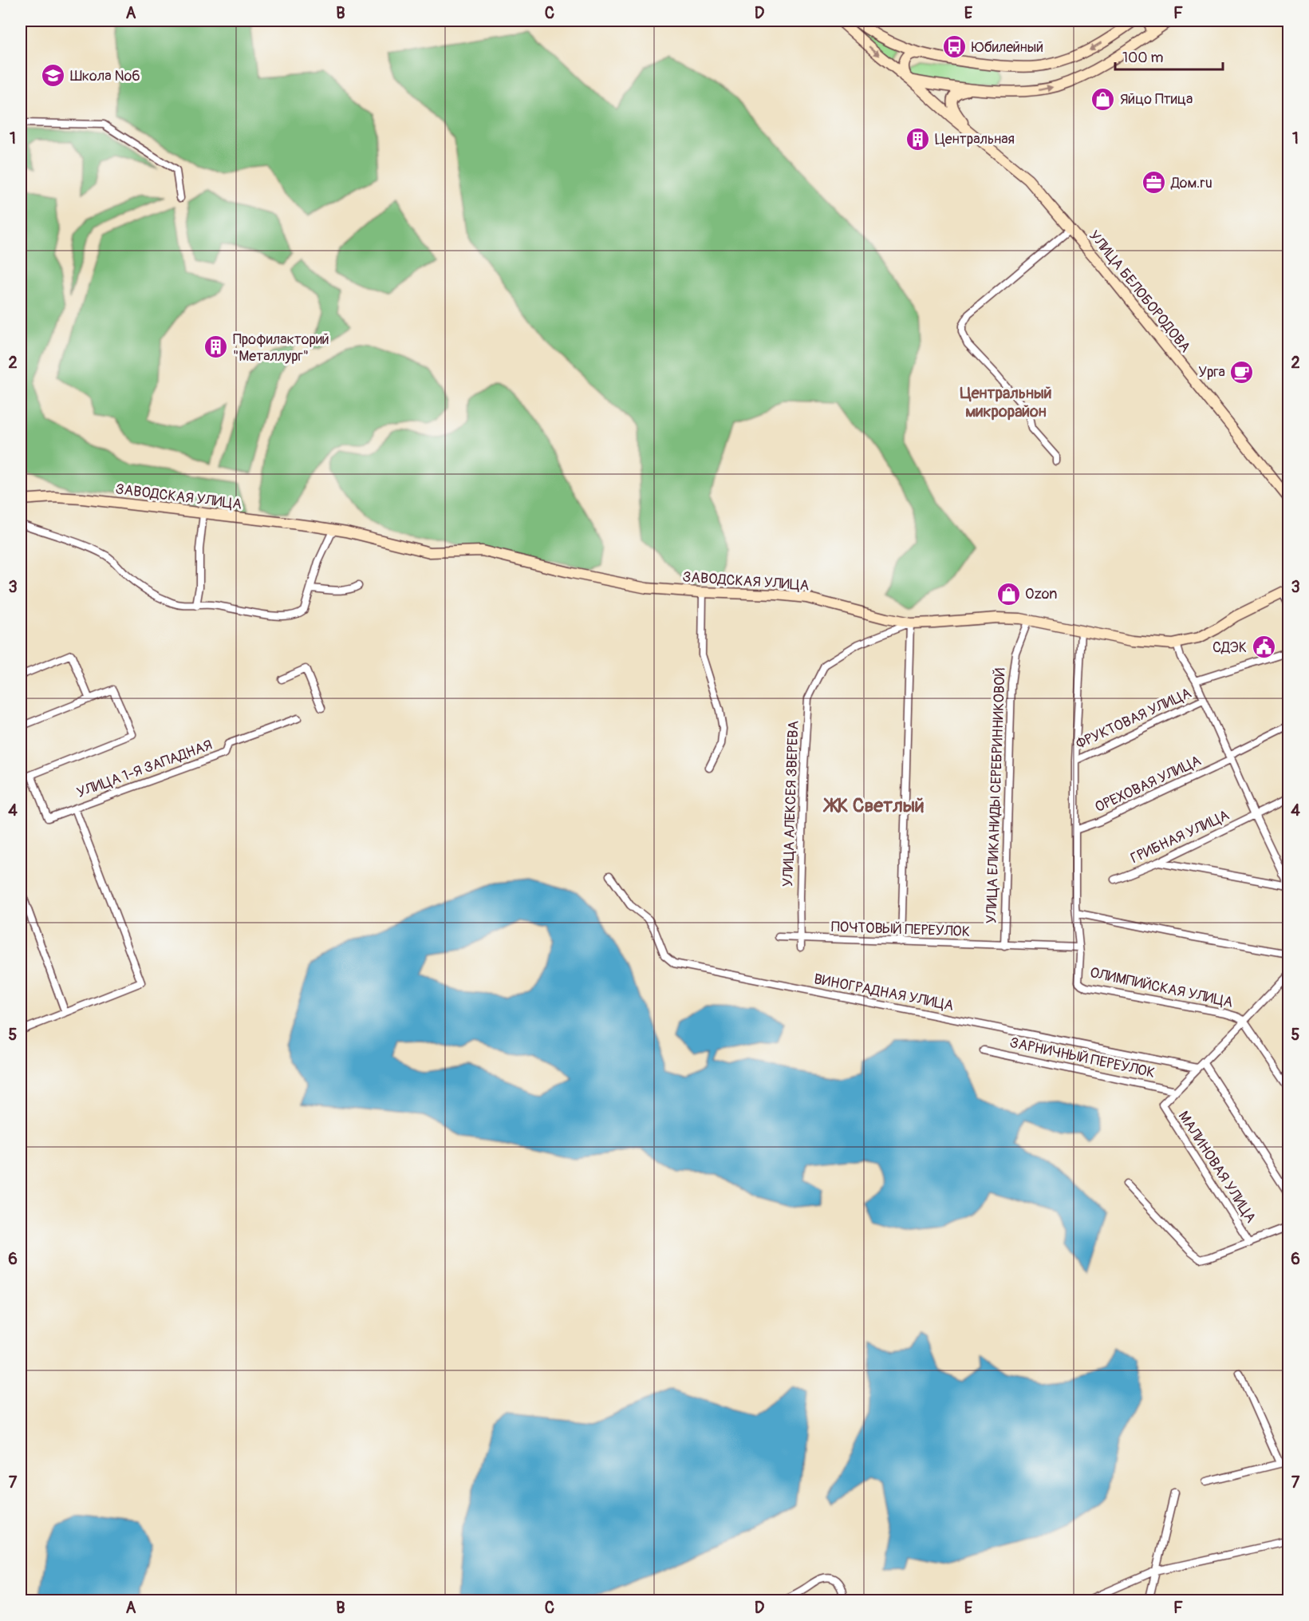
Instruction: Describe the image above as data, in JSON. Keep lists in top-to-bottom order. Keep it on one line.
{"streets":{"street":["УЛИЦА БЕЛОБОРОДОВА","ЗАВОДСКАЯ УЛИЦА","ФРУКТОВАЯ УЛИЦА","УЛИЦА 1-Я ЗАПАДНАЯ","ОРЕХОВАЯ УЛИЦА","УЛИЦА ЕЛИКАНИДЫ СЕРЕБРИННИКОВОЙ","УЛИЦА АЛЕКСЕЯ ЗВЕРЕВА","ГРИБНАЯ УЛИЦА","ПОЧТОВЫЙ ПЕРЕУЛОК","ОЛИМПИЙСКАЯ УЛИЦА","ВИНОГРАДНАЯ УЛИЦА","ЗАРНИЧНЫЙ ПЕРЕУЛОК","МАЛИНОВАЯ УЛИЦА"]},"crossings":[["ЗАВОДСКАЯ УЛИЦА","УЛИЦА ЕЛИКАНИДЫ СЕРЕБРИННИКОВОЙ"],["ЗАВОДСКАЯ УЛИЦА","УЛИЦА АЛЕКСЕЯ ЗВЕРЕВА"],["УЛИЦА ЕЛИКАНИДЫ СЕРЕБРИННИКОВОЙ","ПОЧТОВЫЙ ПЕРЕУЛОК"],["УЛИЦА АЛЕКСЕЯ ЗВЕРЕВА","ПОЧТОВЫЙ ПЕРЕУЛОК"],["ПОЧТОВЫЙ ПЕРЕУЛОК","ОЛИМПИЙСКАЯ УЛИЦА"],["ЗАРНИЧНЫЙ ПЕРЕУЛОК","МАЛИНОВАЯ УЛИЦА"]],"districts":["Центральный микрорайон","ЖК Светлый"],"places":{"bus stop":["Юбилейный"],"school or university":["Школа №6"],"shop":["Яйцо Птица","Ozon"],"building":["Центральная","Профилакторий \"Металлург\""],"office":["Дом.ru"],"cafe":["Урга"],"public building":["СДЭК"]},"scale_bar":"100 m","grid":{"columns":["A","B","C","D","E","F"],"rows":["1","2","3","4","5","6","7"]}}
